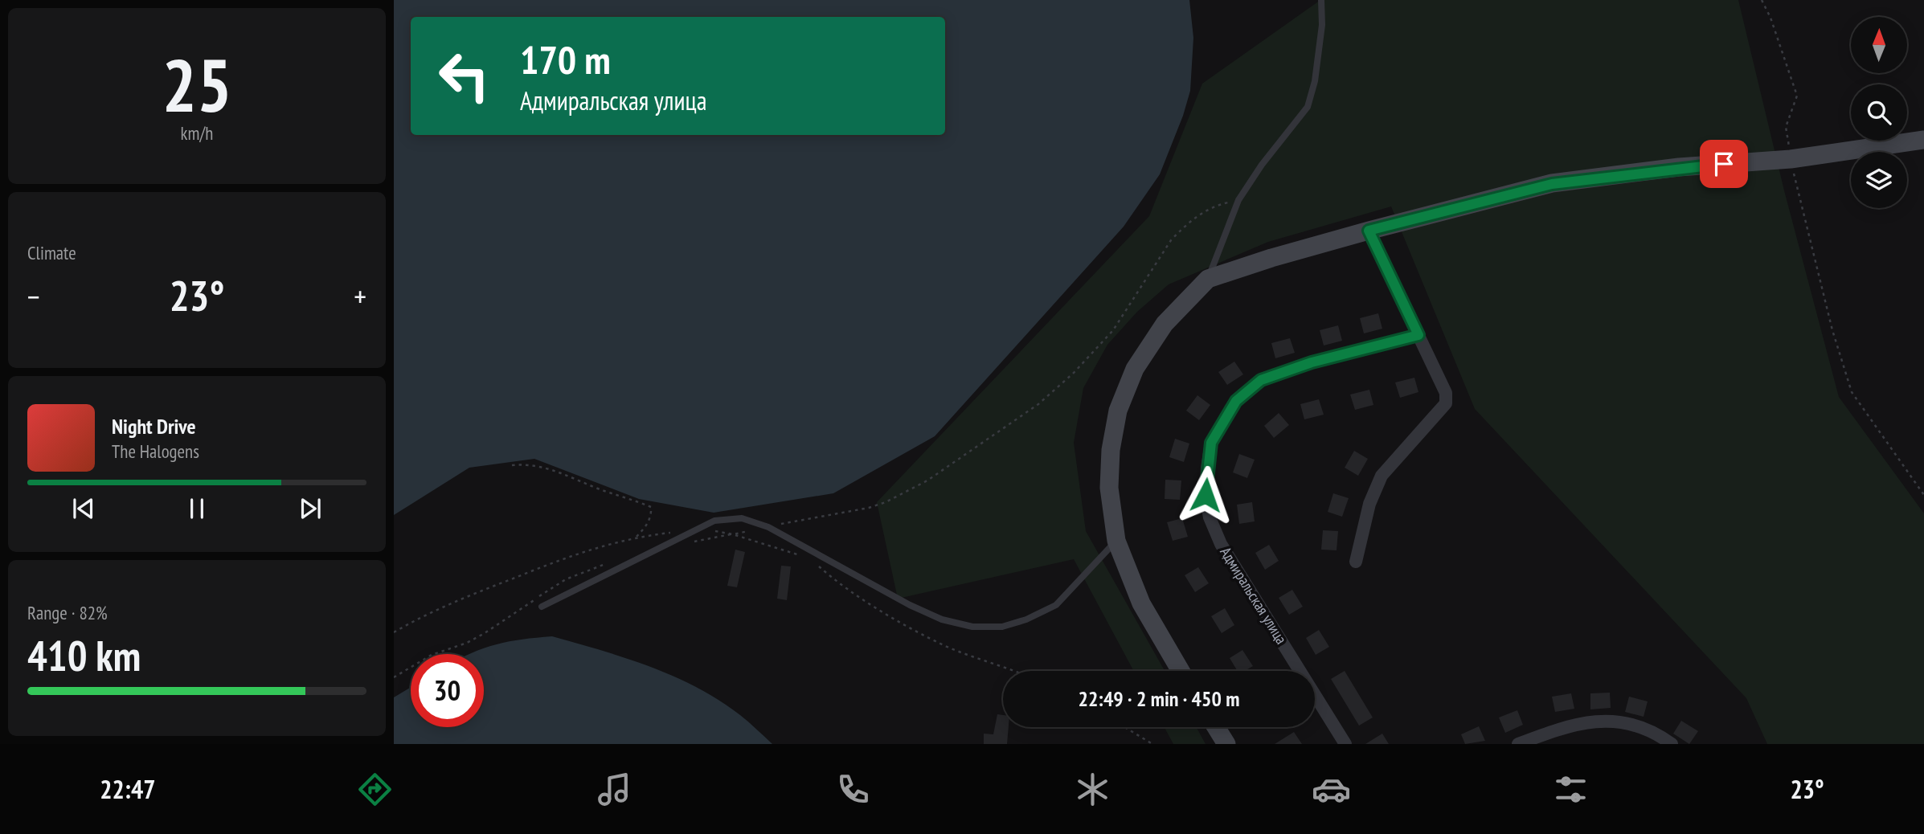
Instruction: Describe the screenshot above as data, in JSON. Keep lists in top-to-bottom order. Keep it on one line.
{"streets":{"street":["Адмиральская улица"]},"north":"top","page":{"tile":[["25","km/h"],"Climate",["Range · 82%","410 km"]],"turn":["170 m","Адмиральская улица"],"heat":["−","23°","+"],"song":["Night Drive","The Halogens"],"limit":"30","trip":"22:49 · 2 min · 450 m","tabs":["22:47","23°"]}}
